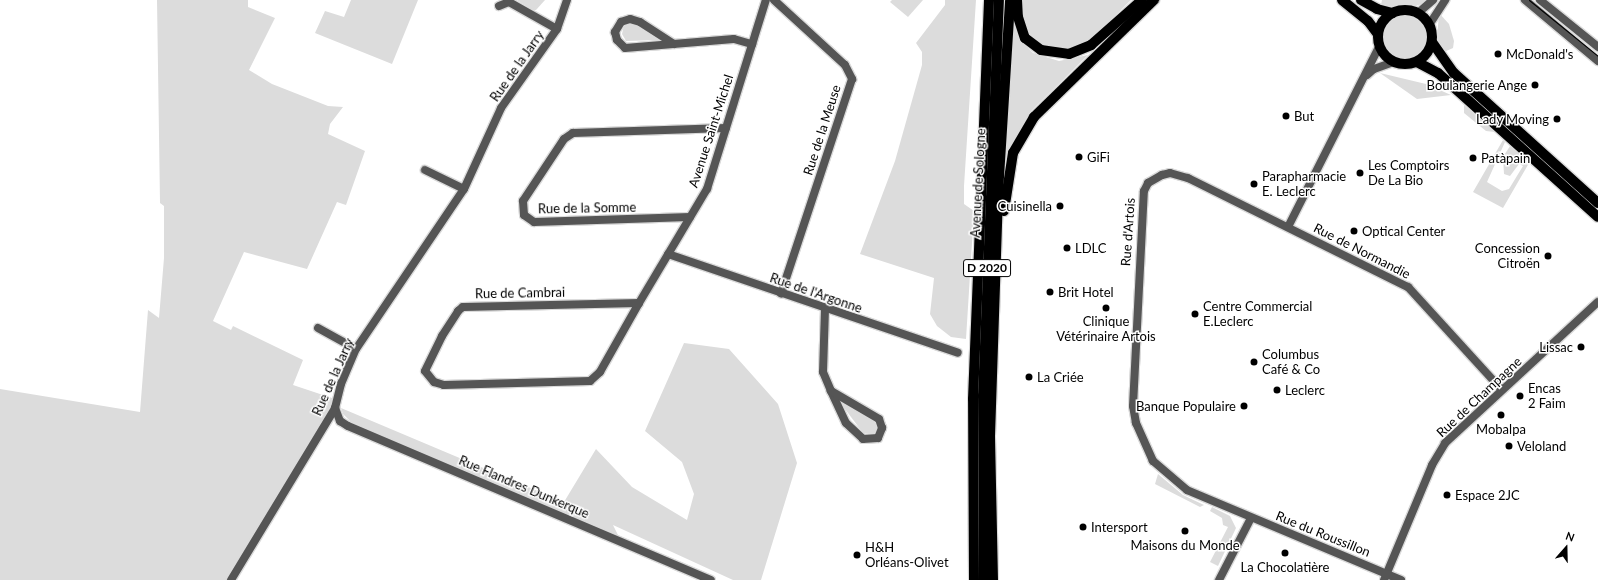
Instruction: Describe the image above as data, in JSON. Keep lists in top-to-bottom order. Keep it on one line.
{"streets":{"main road":["Avenue de Sologne","D 2020"],"street":["Rue de la Jarry","Rue de la Meuse","Avenue Saint-Michel","Rue de la Somme","Rue d'Artois","Rue de Normandie","Rue de Cambrai","Rue de l'Argonne","Rue de Champagne","Rue Flandres Dunkerque","Rue du Roussillon"]},"crossings":[["Rue de la Jarry","Rue Flandres Dunkerque"],["Rue de la Meuse","Rue de l'Argonne"],["Avenue Saint-Michel","Rue de la Somme"],["Avenue Saint-Michel","Rue de Cambrai"],["Avenue Saint-Michel","Rue de l'Argonne"],["Avenue de Sologne","D 2020"],["Rue d'Artois","Rue de Normandie"],["Rue d'Artois","Rue du Roussillon"],["Rue de Normandie","Rue de Champagne"],["Rue de Champagne","Rue du Roussillon"]],"places":["McDonald's","Boulangerie Ange","But","Lady Moving","GiFi","Patàpain","Les Comptoirs De La Bio","Parapharmacie E. Leclerc","Cuisinella","Optical Center","LDLC","Concession Citroën","Brit Hotel","Clinique Vétérinaire Artois","Centre Commercial E.Leclerc","Lissac","Columbus Café & Co","La Criée","Leclerc","Encas 2 Faim","Banque Populaire","Mobalpa","Veloland","Espace 2JC","Intersport","Maisons du Monde","La Chocolatière","H&H Orléans-Olivet"],"north":"top"}
